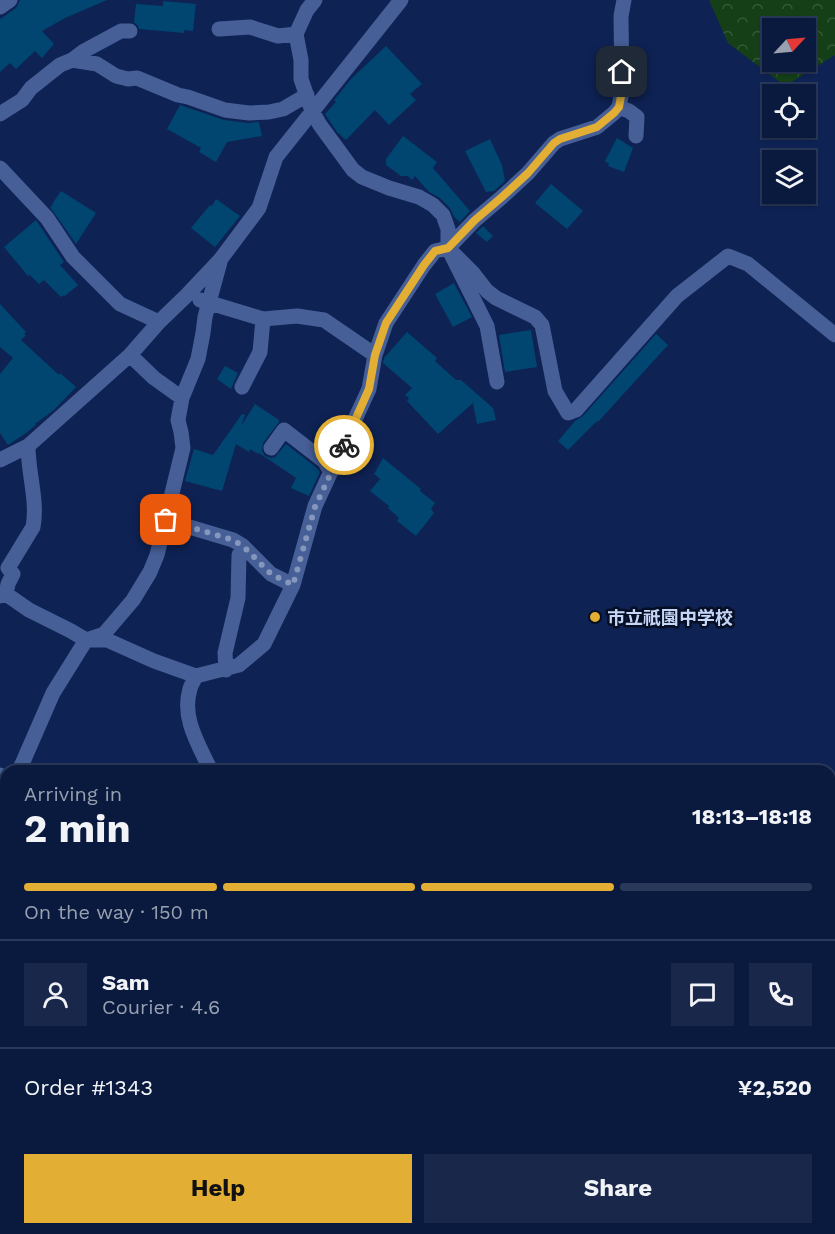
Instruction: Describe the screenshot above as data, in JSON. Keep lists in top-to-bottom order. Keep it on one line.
{"places":["市立祇園中学校"],"north":"top right","page":{"heading":["2 min","Arriving in","18:13–18:18"],"panel":["Sam","Courier · 4.6","Order #1343","¥2,520"],"bar":"On the way · 150 m","buttons":["Help","Share"]}}
